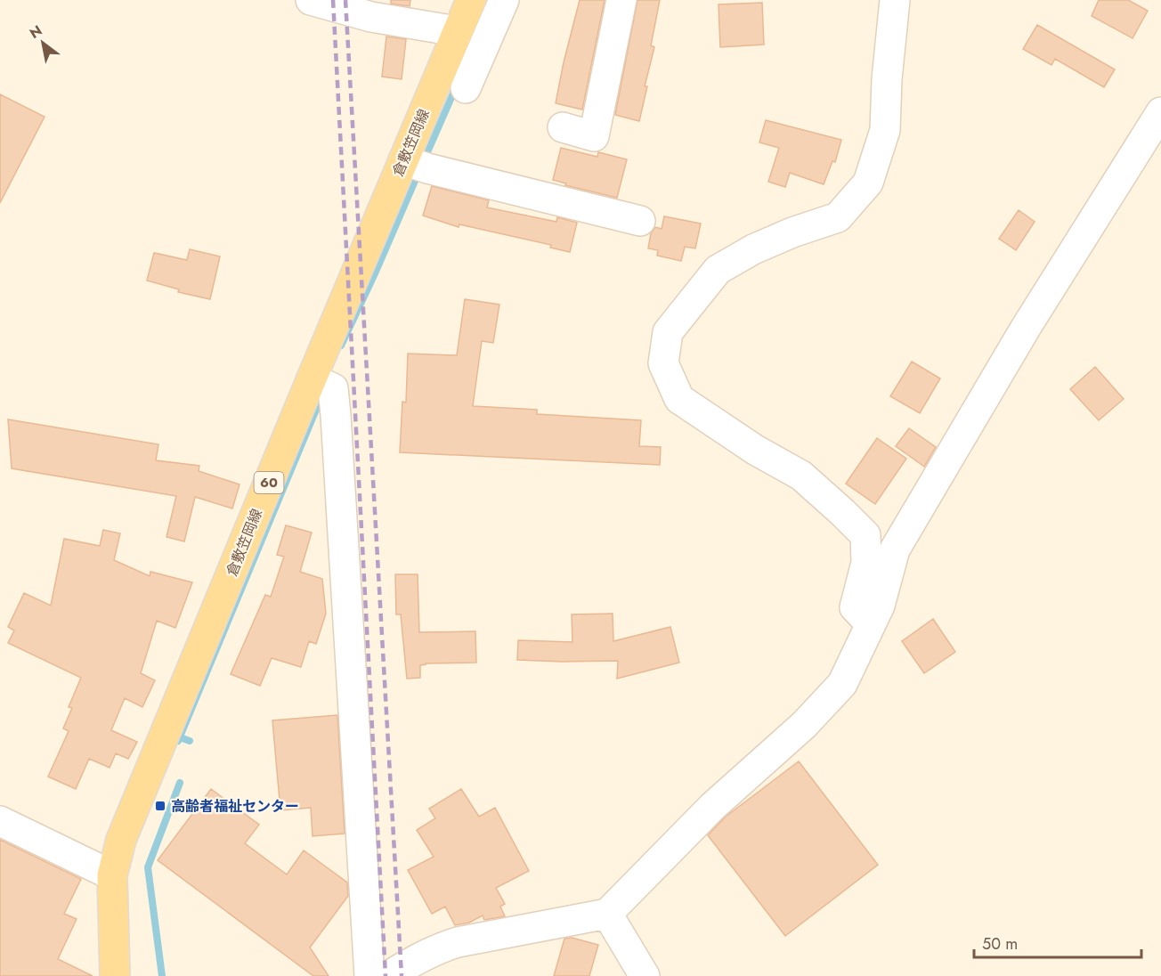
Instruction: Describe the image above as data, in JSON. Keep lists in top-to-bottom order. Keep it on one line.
{"streets":{"main road":["倉敷笠岡線","60"]},"places":{"transit":["高齢者福祉センター"]},"scale_bar":"50 m","north":"top left"}
